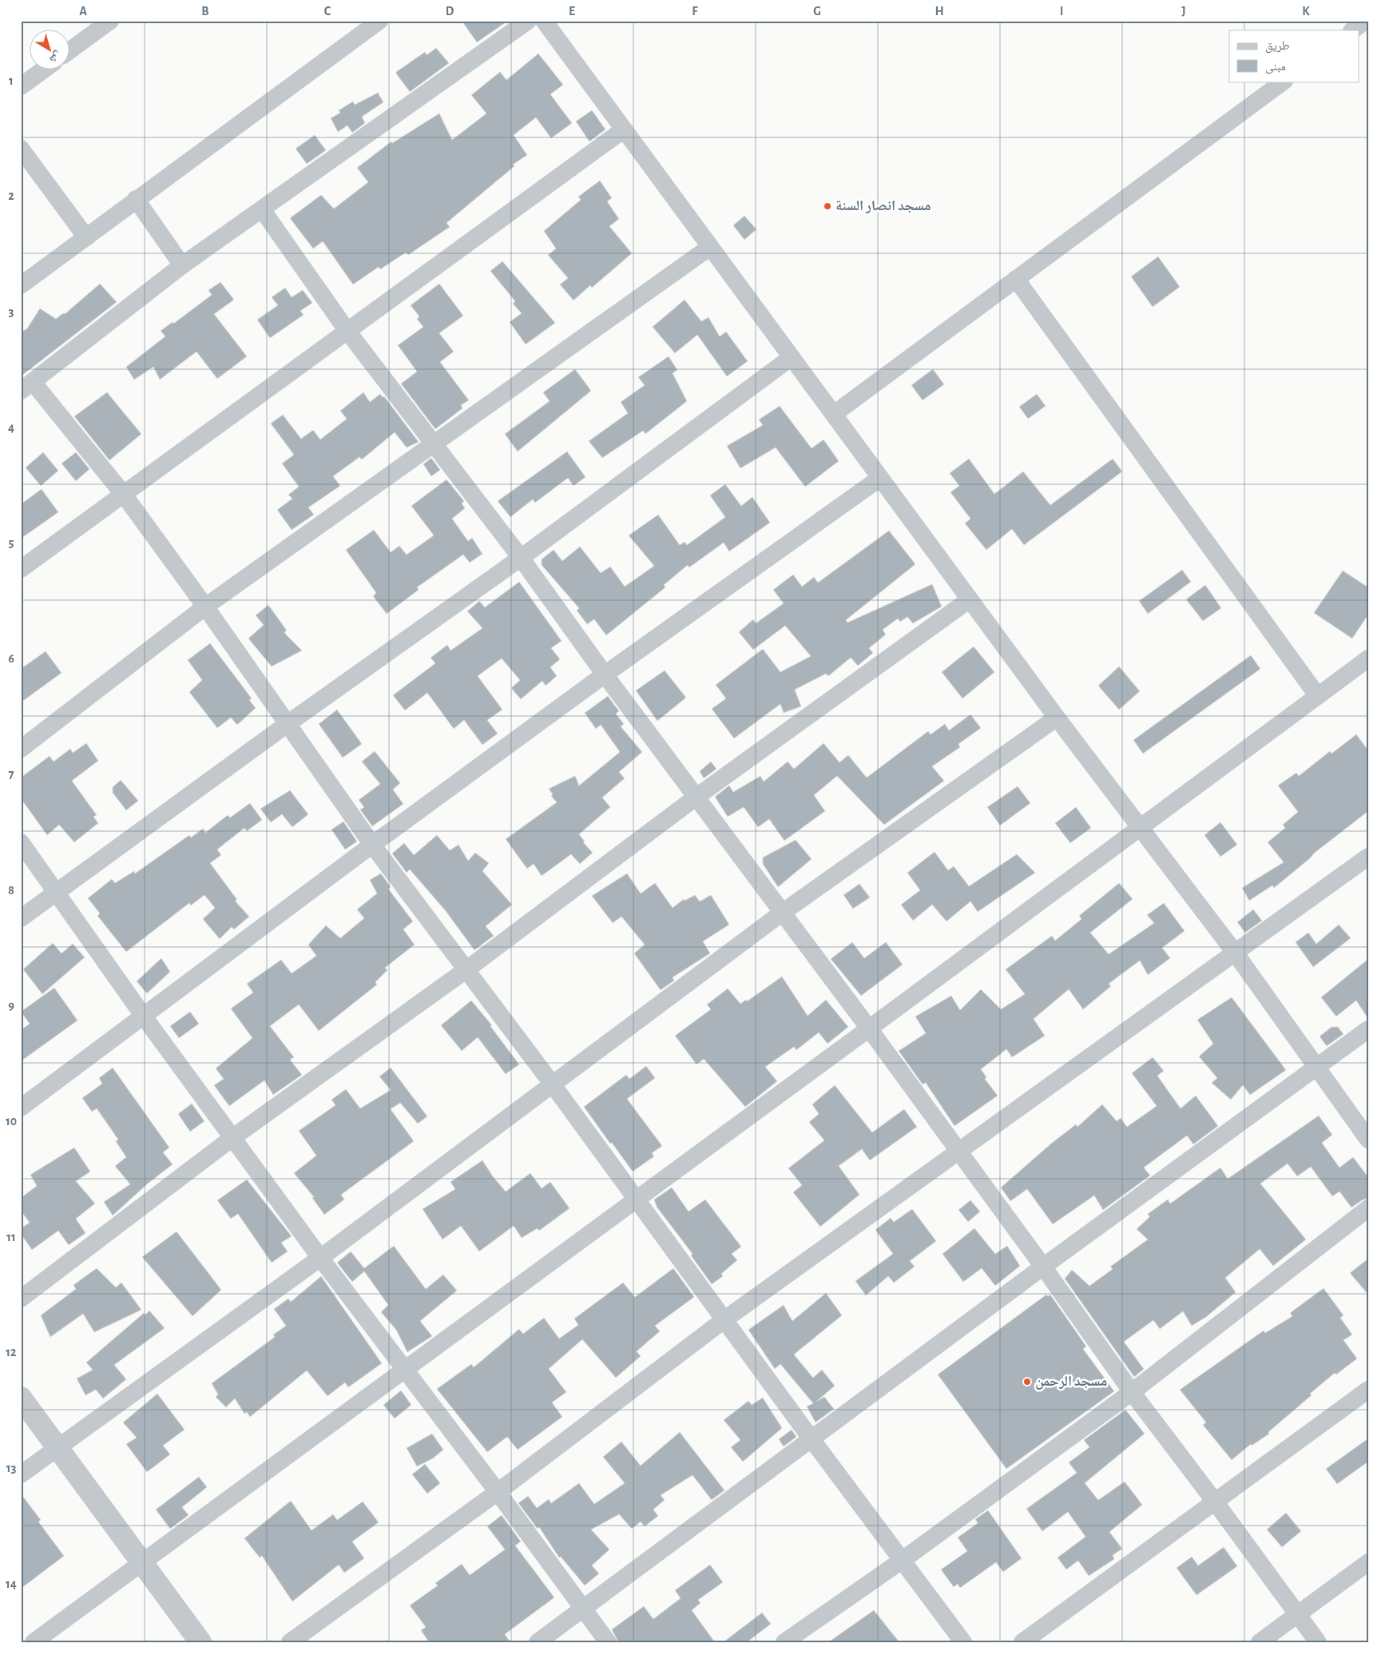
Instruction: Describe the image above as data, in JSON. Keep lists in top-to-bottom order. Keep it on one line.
{"places":["مسجد انصار السنة","مسجد الرحمن"],"legend":["طريق","مبنى"],"north":"bottom right","grid":{"columns":["A","B","C","D","E","F","G","H","I","J","K"],"rows":["1","2","3","4","5","6","7","8","9","10","11","12","13","14"]}}
